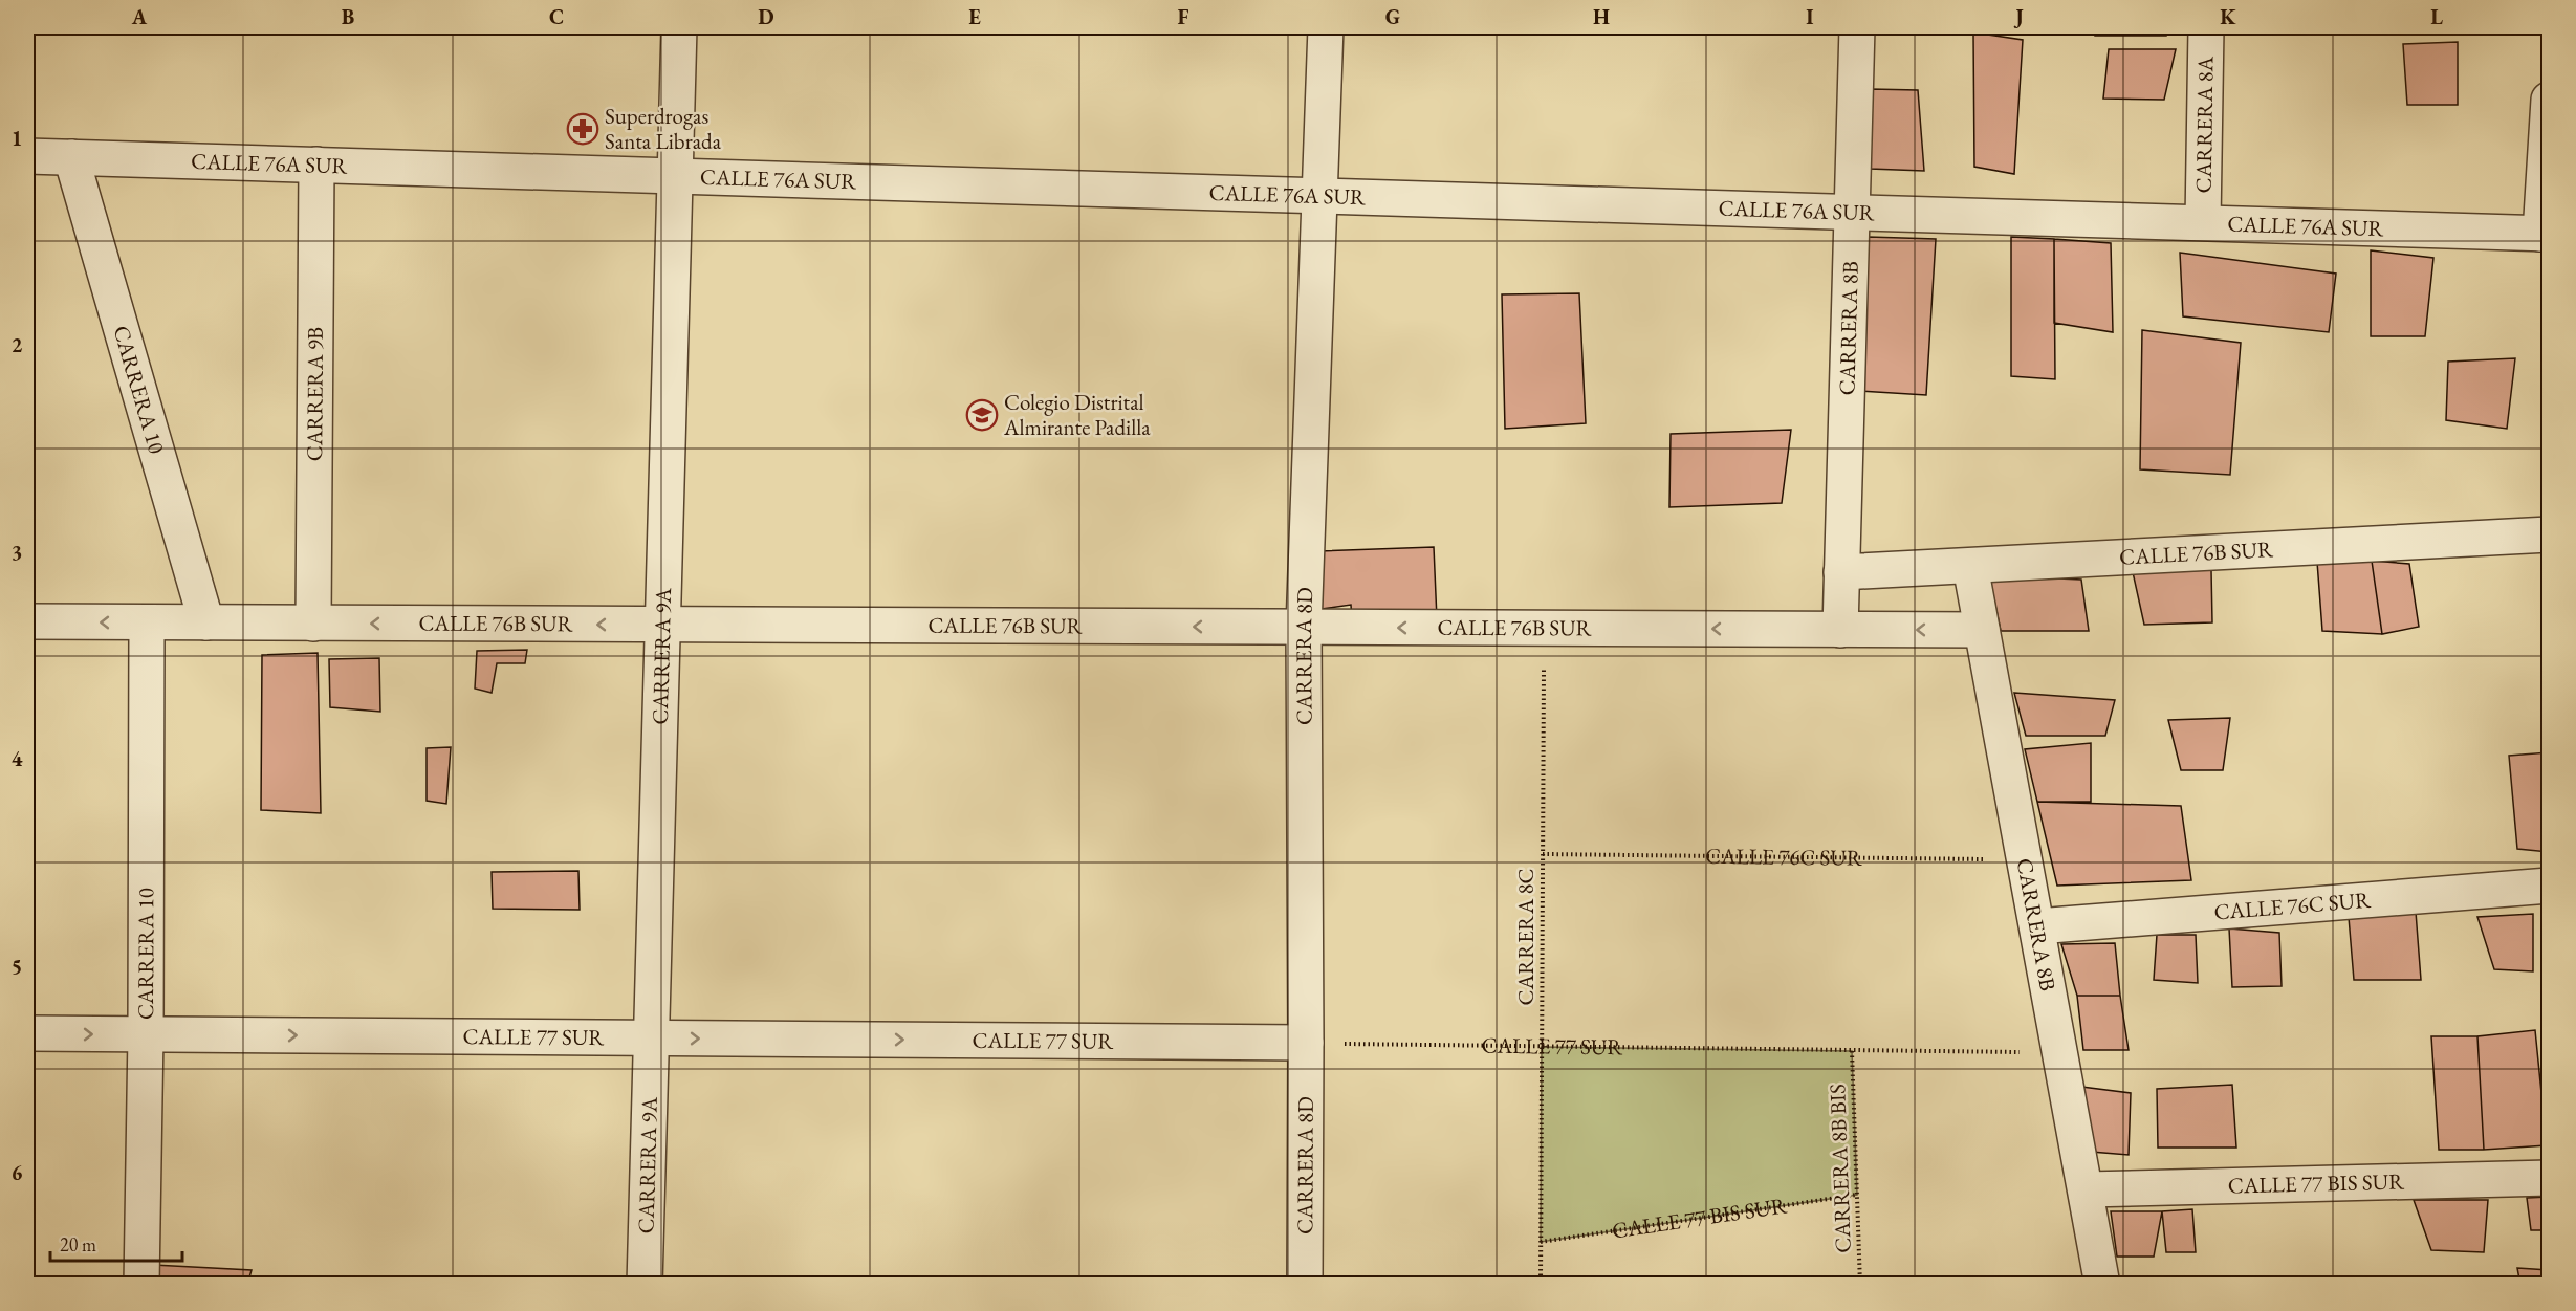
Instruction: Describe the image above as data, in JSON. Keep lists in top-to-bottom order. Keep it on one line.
{"streets":{"street":["CARRERA 8A","CALLE 76A SUR","CARRERA 8B","CARRERA 10","CARRERA 9B","CALLE 76B SUR","CARRERA 9A","CARRERA 8D","CALLE 76C SUR","CALLE 77 SUR","CALLE 77 BIS SUR"],"path":["CARRERA 8C","CARRERA 8B BIS"]},"crossings":[["CARRERA 8A","CALLE 76A SUR"],["CALLE 76A SUR","CARRERA 8B"],["CALLE 76A SUR","CARRERA 10"],["CALLE 76A SUR","CARRERA 9B"],["CALLE 76A SUR","CARRERA 9A"],["CALLE 76A SUR","CARRERA 8D"],["CARRERA 8B","CALLE 76B SUR"],["CARRERA 8B","CALLE 76C SUR"],["CARRERA 8B","CALLE 77 SUR"],["CARRERA 8B","CALLE 77 BIS SUR"],["CARRERA 10","CALLE 76B SUR"],["CARRERA 10","CALLE 77 SUR"],["CARRERA 9B","CALLE 76B SUR"],["CALLE 76B SUR","CARRERA 9A"],["CALLE 76B SUR","CARRERA 8D"],["CALLE 76B SUR","CARRERA 8C"],["CARRERA 9A","CALLE 77 SUR"],["CARRERA 8D","CALLE 77 SUR"],["CALLE 76C SUR","CARRERA 8C"],["CARRERA 8C","CALLE 77 SUR"],["CARRERA 8C","CALLE 77 BIS SUR"],["CALLE 77 SUR","CARRERA 8B BIS"],["CARRERA 8B BIS","CALLE 77 BIS SUR"]],"one_way":["CALLE 76B SUR","CALLE 77 SUR"],"places":{"pharmacy":["Superdrogas Santa Librada"],"school or university":["Colegio Distrital Almirante Padilla"]},"scale_bar":"20 m","grid":{"columns":["A","B","C","D","E","F","G","H","I","J","K","L"],"rows":["1","2","3","4","5","6"]}}
